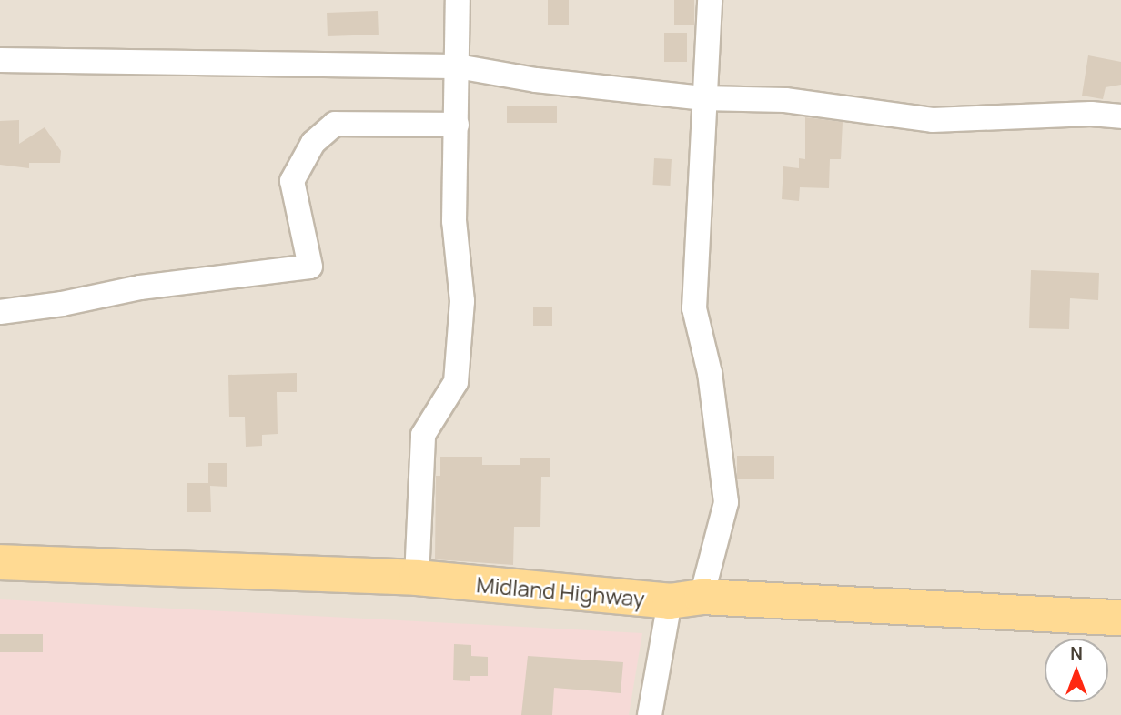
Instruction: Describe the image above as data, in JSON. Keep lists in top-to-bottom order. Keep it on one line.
{"streets":{"main road":["Midland Highway"]},"north":"top"}
